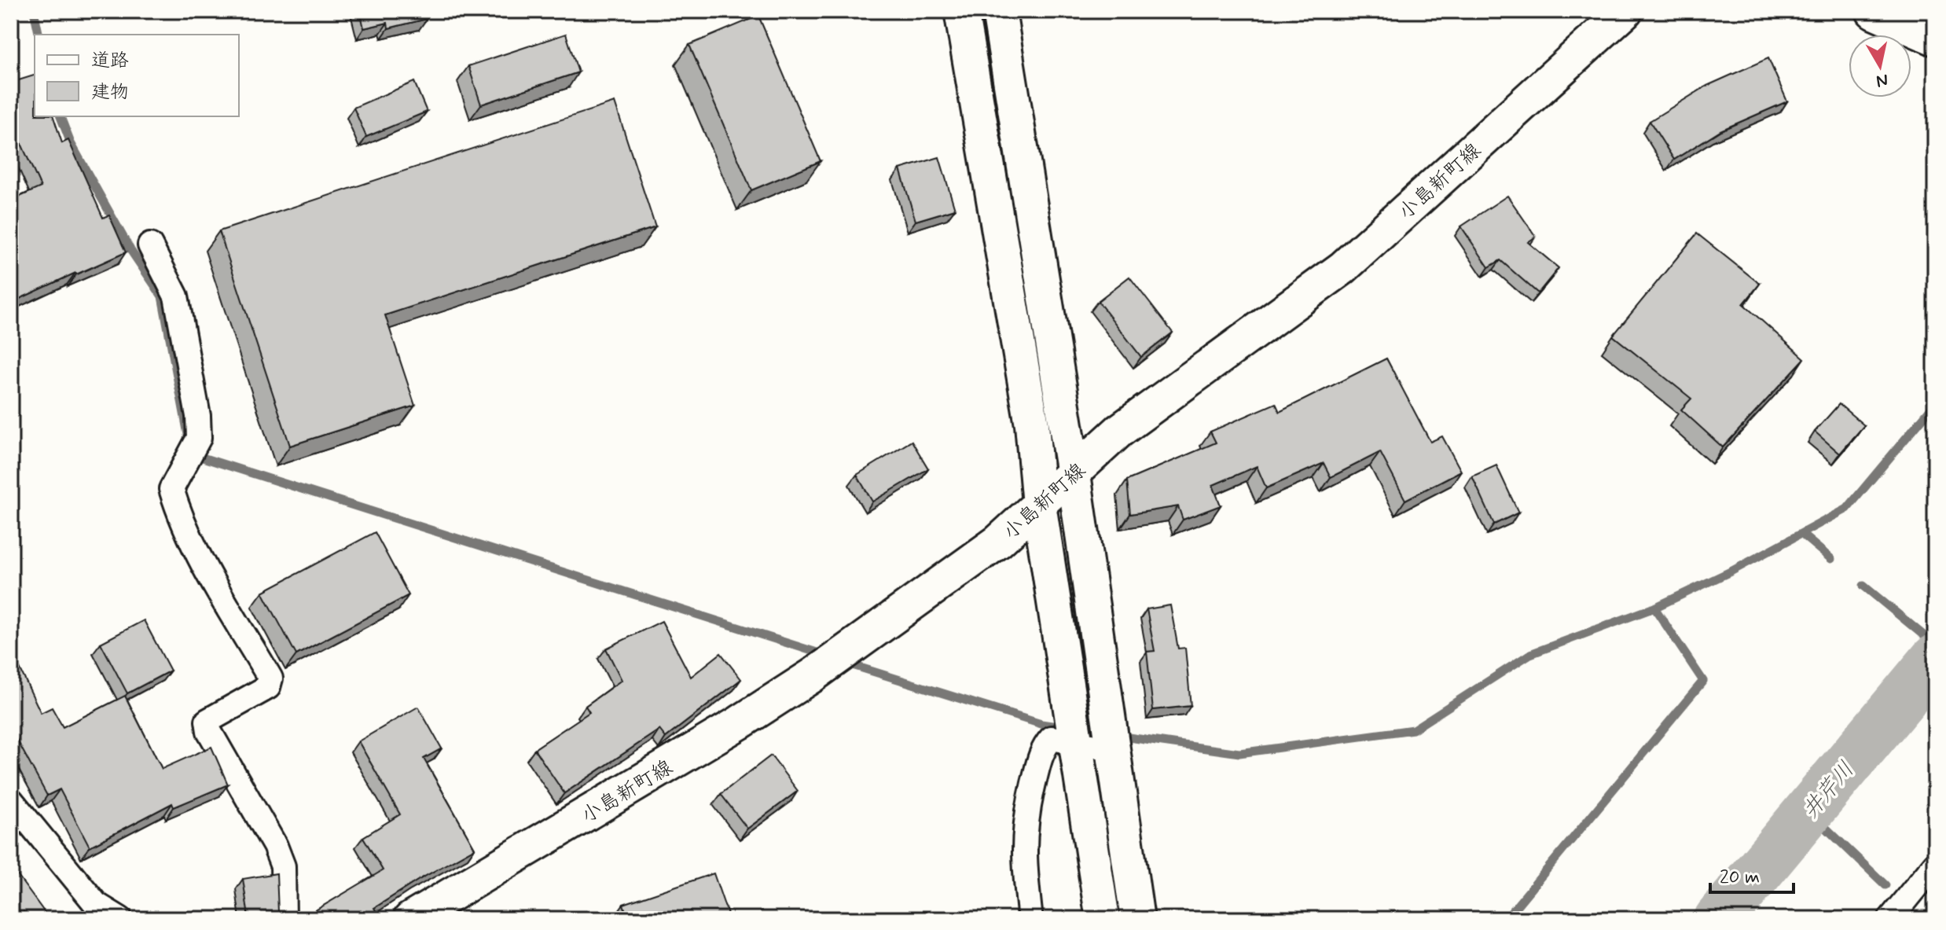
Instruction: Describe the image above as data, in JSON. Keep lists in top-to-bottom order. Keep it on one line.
{"streets":{"street":["小島新町線"]},"water":["井芹川"],"legend":["道路","建物"],"scale_bar":"20 m","north":"bottom"}
